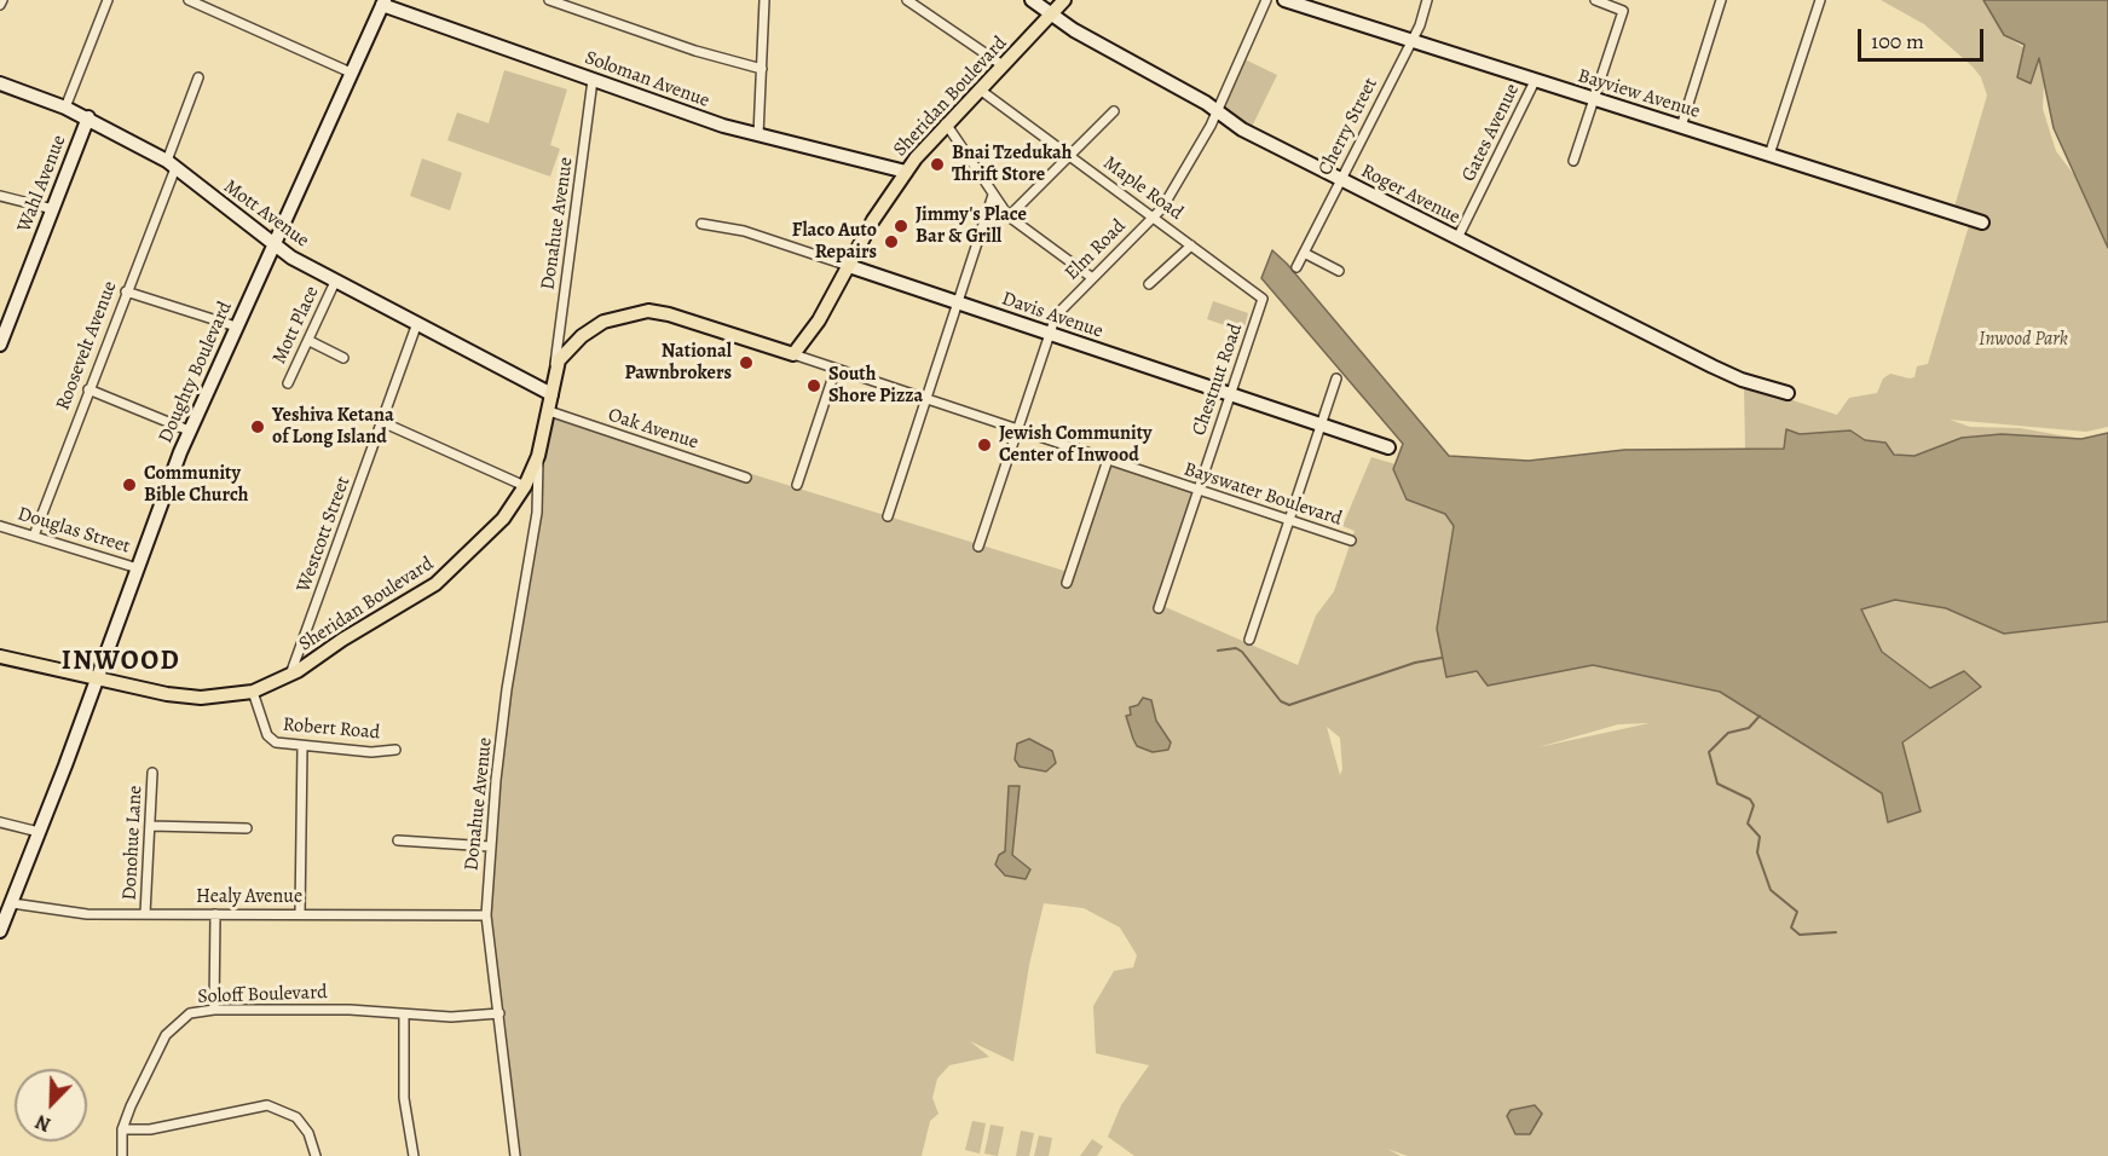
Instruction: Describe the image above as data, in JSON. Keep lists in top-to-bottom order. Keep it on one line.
{"streets":{"main road":["Sheridan Boulevard"],"street":["Soloman Avenue","Bayview Avenue","Cherry Street","Gates Avenue","Wahl Avenue","Maple Road","Roger Avenue","Mott Avenue","Donahue Avenue","Elm Road","Davis Avenue","Mott Place","Roosevelt Avenue","Doughty Boulevard","Chestnut Road","Oak Avenue","Bayswater Boulevard","Douglas Street","Westcott Street","Robert Road","Donohue Lane","Healy Avenue","Soloff Boulevard"]},"crossings":[["Soloman Avenue","Sheridan Boulevard"],["Soloman Avenue","Donahue Avenue"],["Soloman Avenue","Doughty Boulevard"],["Bayview Avenue","Cherry Street"],["Bayview Avenue","Gates Avenue"],["Sheridan Boulevard","Maple Road"],["Sheridan Boulevard","Roger Avenue"],["Sheridan Boulevard","Mott Avenue"],["Sheridan Boulevard","Donahue Avenue"],["Sheridan Boulevard","Davis Avenue"],["Sheridan Boulevard","Doughty Boulevard"],["Sheridan Boulevard","Oak Avenue"],["Sheridan Boulevard","Bayswater Boulevard"],["Sheridan Boulevard","Westcott Street"],["Sheridan Boulevard","Robert Road"],["Cherry Street","Roger Avenue"],["Gates Avenue","Roger Avenue"],["Wahl Avenue","Mott Avenue"],["Maple Road","Elm Road"],["Maple Road","Chestnut Road"],["Roger Avenue","Elm Road"],["Mott Avenue","Mott Place"],["Mott Avenue","Roosevelt Avenue"],["Mott Avenue","Doughty Boulevard"],["Mott Avenue","Westcott Street"],["Donahue Avenue","Healy Avenue"],["Donahue Avenue","Soloff Boulevard"],["Elm Road","Davis Avenue"],["Elm Road","Bayswater Boulevard"],["Davis Avenue","Chestnut Road"],["Roosevelt Avenue","Douglas Street"],["Doughty Boulevard","Douglas Street"],["Doughty Boulevard","Healy Avenue"],["Chestnut Road","Bayswater Boulevard"],["Donohue Lane","Healy Avenue"]],"districts":["INWOOD"],"parks":["Inwood Park"],"places":["Bnai Tzedukah Thrift Store","Jimmy's Place Bar & Grill","Flaco Auto Repairs","National Pawnbrokers","South Shore Pizza","Yeshiva Ketana of Long Island","Jewish Community Center of Inwood","Community Bible Church"],"scale_bar":"100 m","north":"bottom left"}
